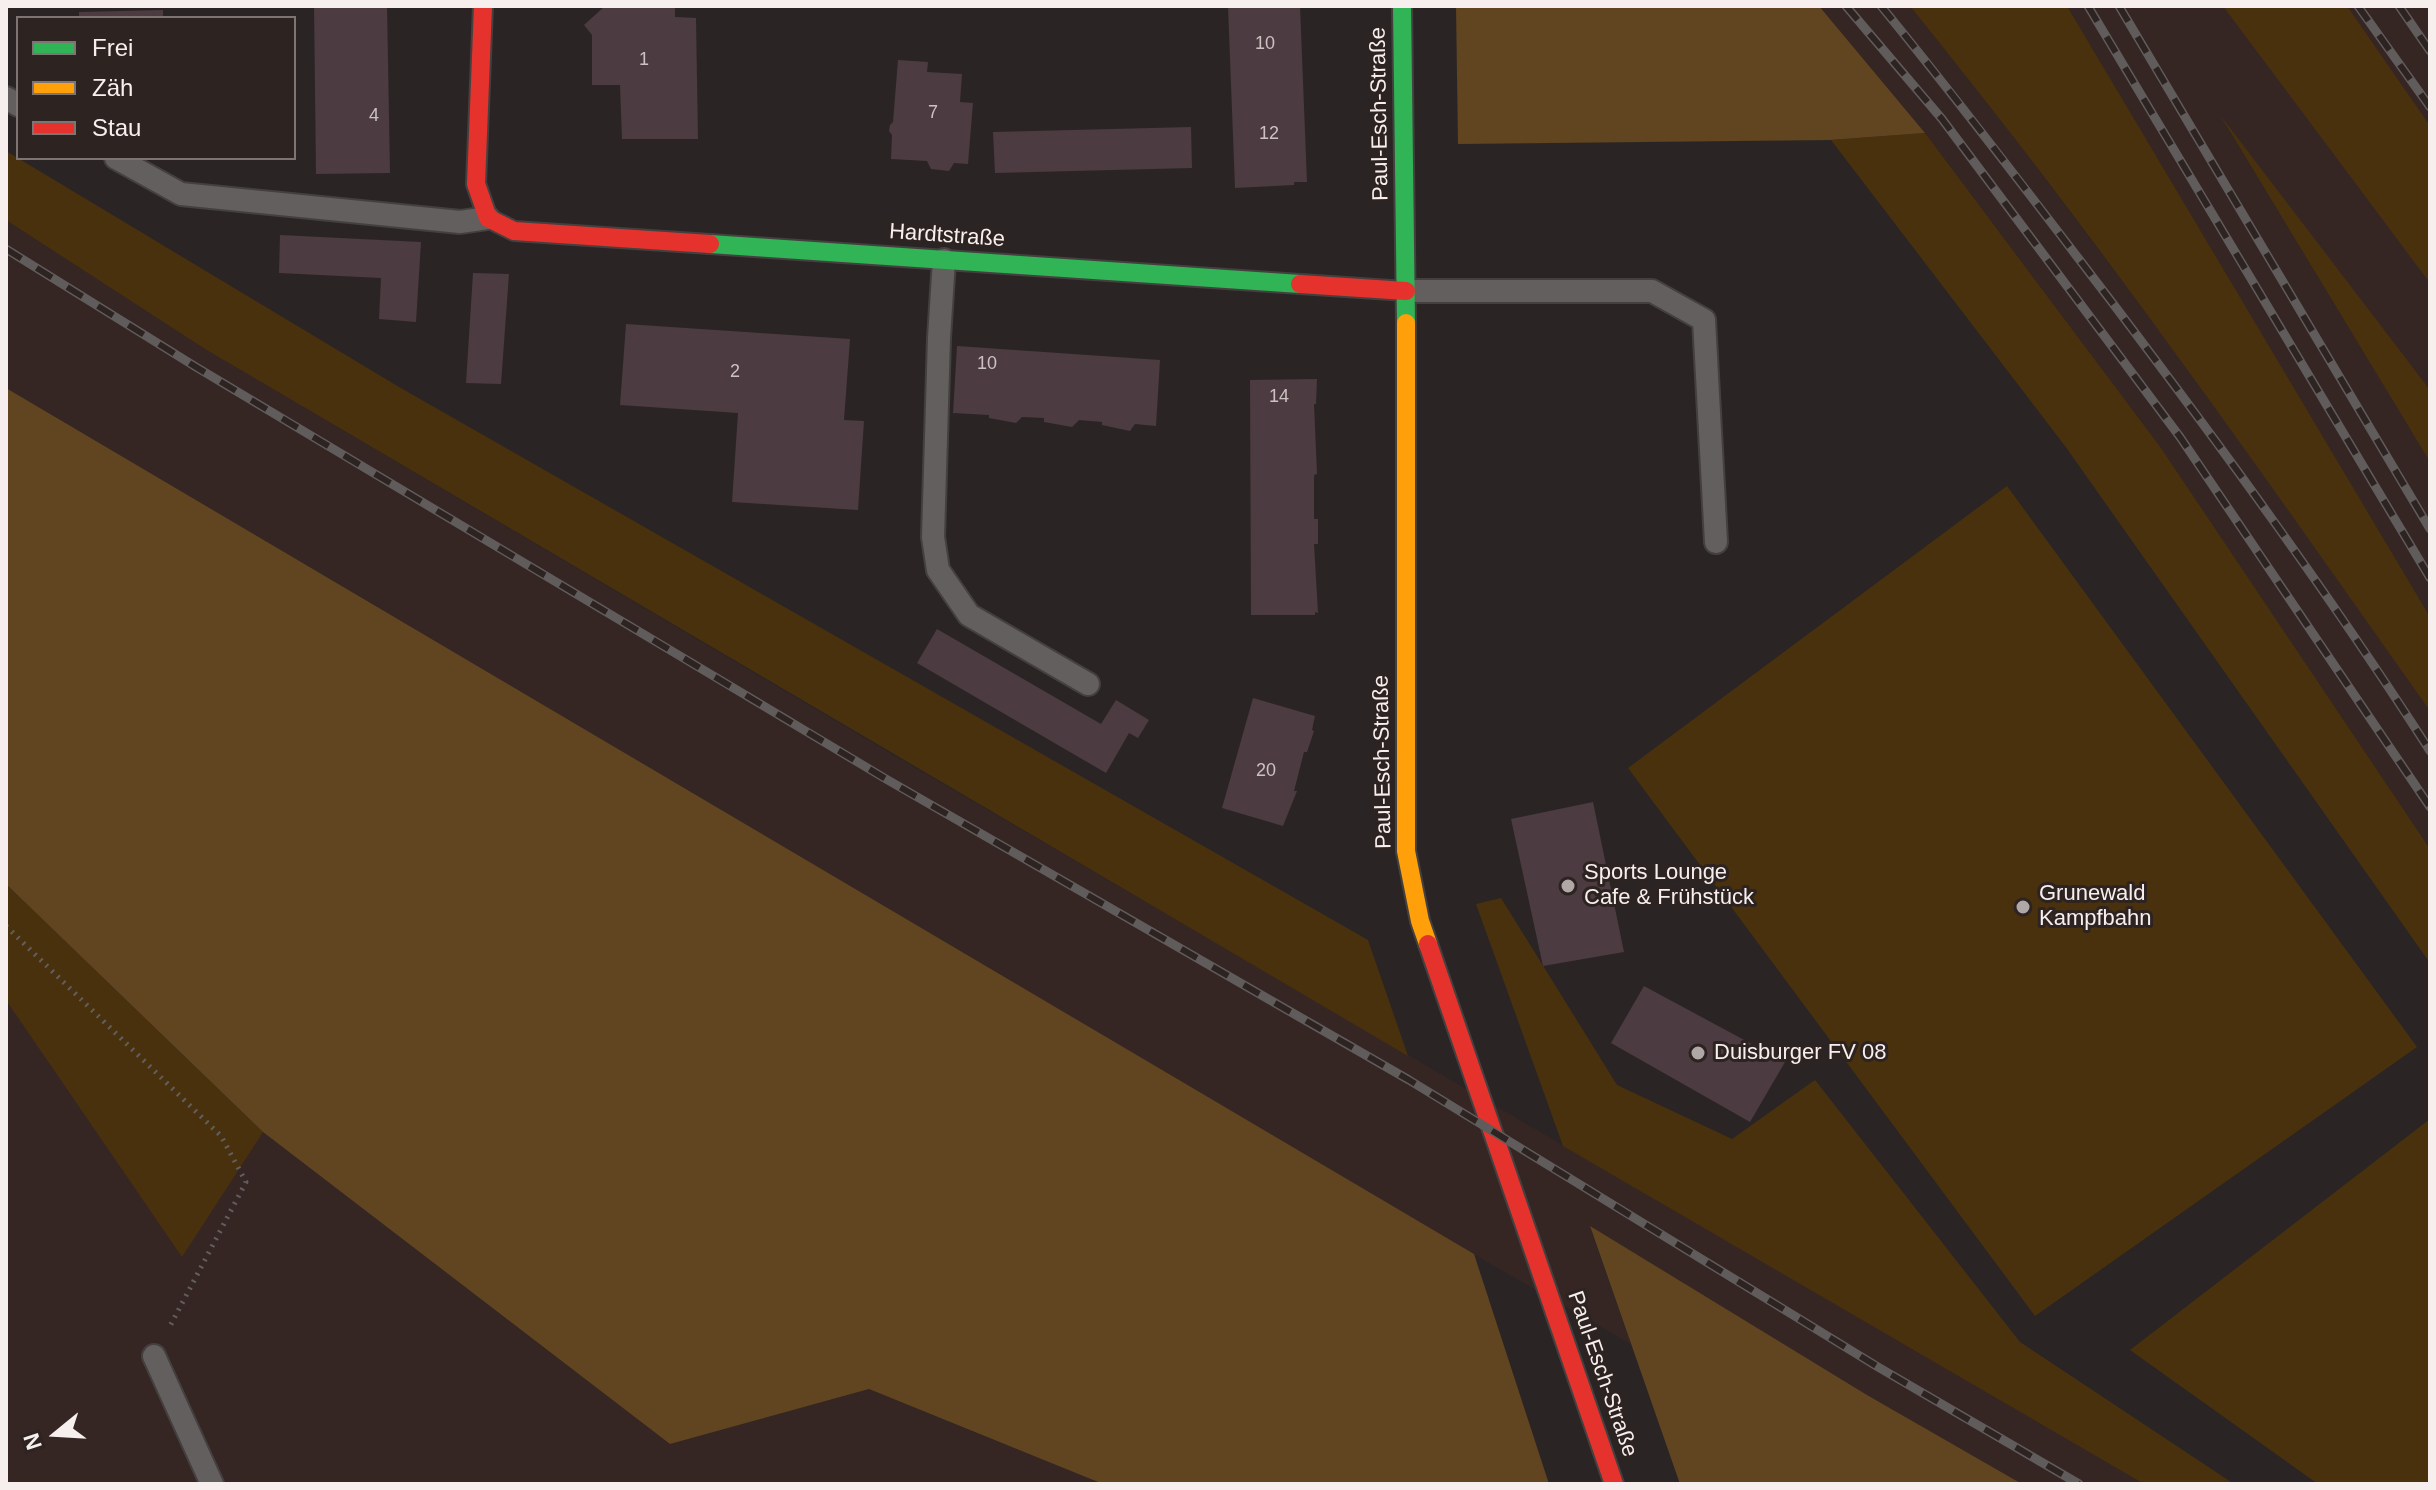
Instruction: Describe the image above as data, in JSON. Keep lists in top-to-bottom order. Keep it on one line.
{"streets":{"street":["Paul-Esch-Straße","Hardtstraße"]},"crossings":[["Paul-Esch-Straße","Hardtstraße"]],"places":["Sports Lounge Cafe & Frühstück","Grunewald Kampfbahn","Duisburger FV 08"],"house_numbers":["10","1","7","4","12","10","2","14","20"],"legend":["Frei","Zäh","Stau"],"north":"left"}
